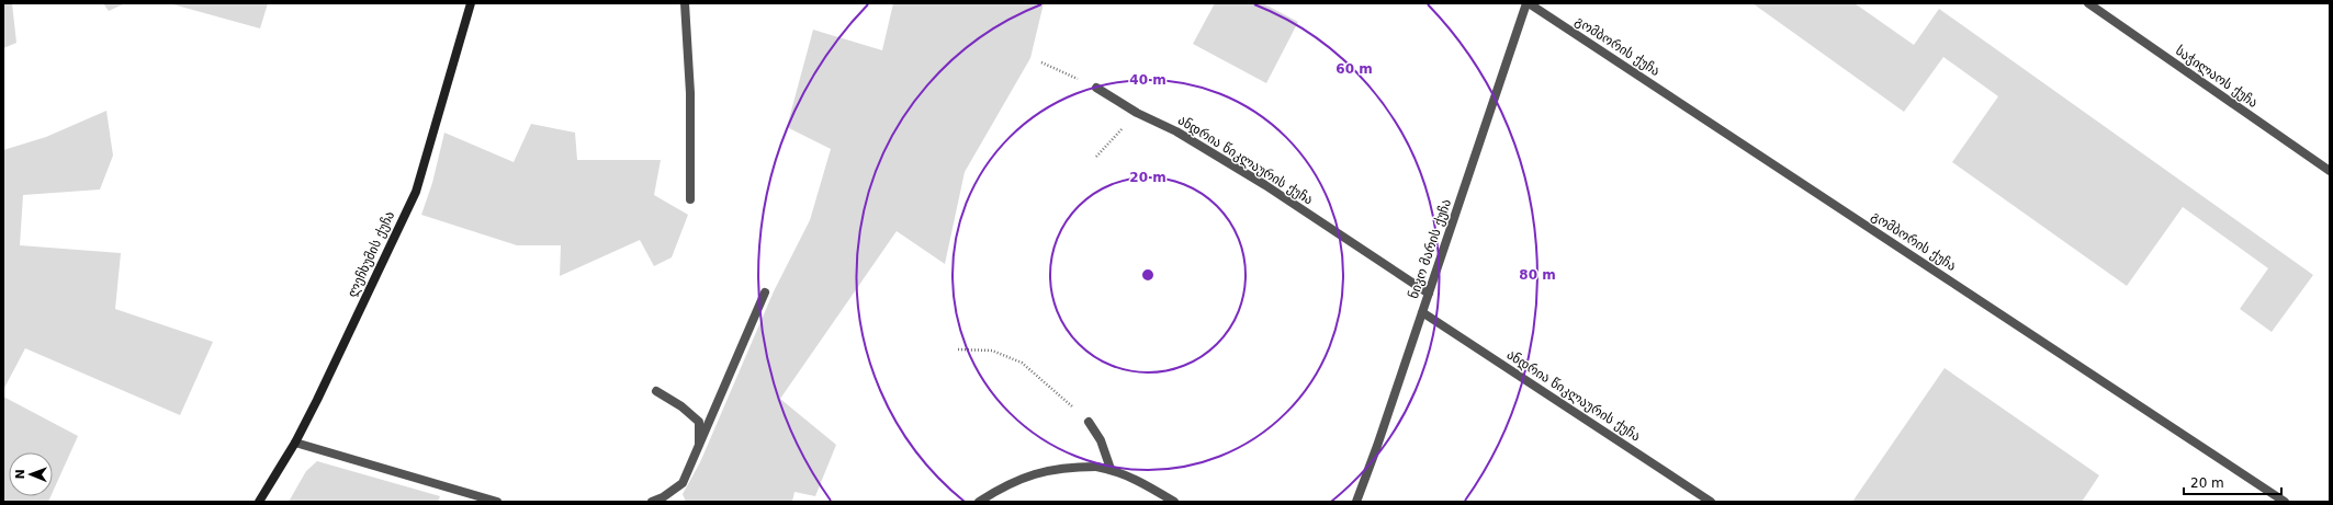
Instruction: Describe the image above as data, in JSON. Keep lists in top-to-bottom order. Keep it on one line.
{"streets":{"street":["გომბორის ქუჩა","საჭილაოს ქუჩა","ანდრია წიკლაურის ქუჩა","ნიკო მარის ქუჩა","ლეჩხუმის ქუჩა"]},"crossings":[["გომბორის ქუჩა","ნიკო მარის ქუჩა"],["ანდრია წიკლაურის ქუჩა","ნიკო მარის ქუჩა"]],"scale_bar":"20 m","north":"left","rings":["60 m","40 m","20 m","80 m"]}
